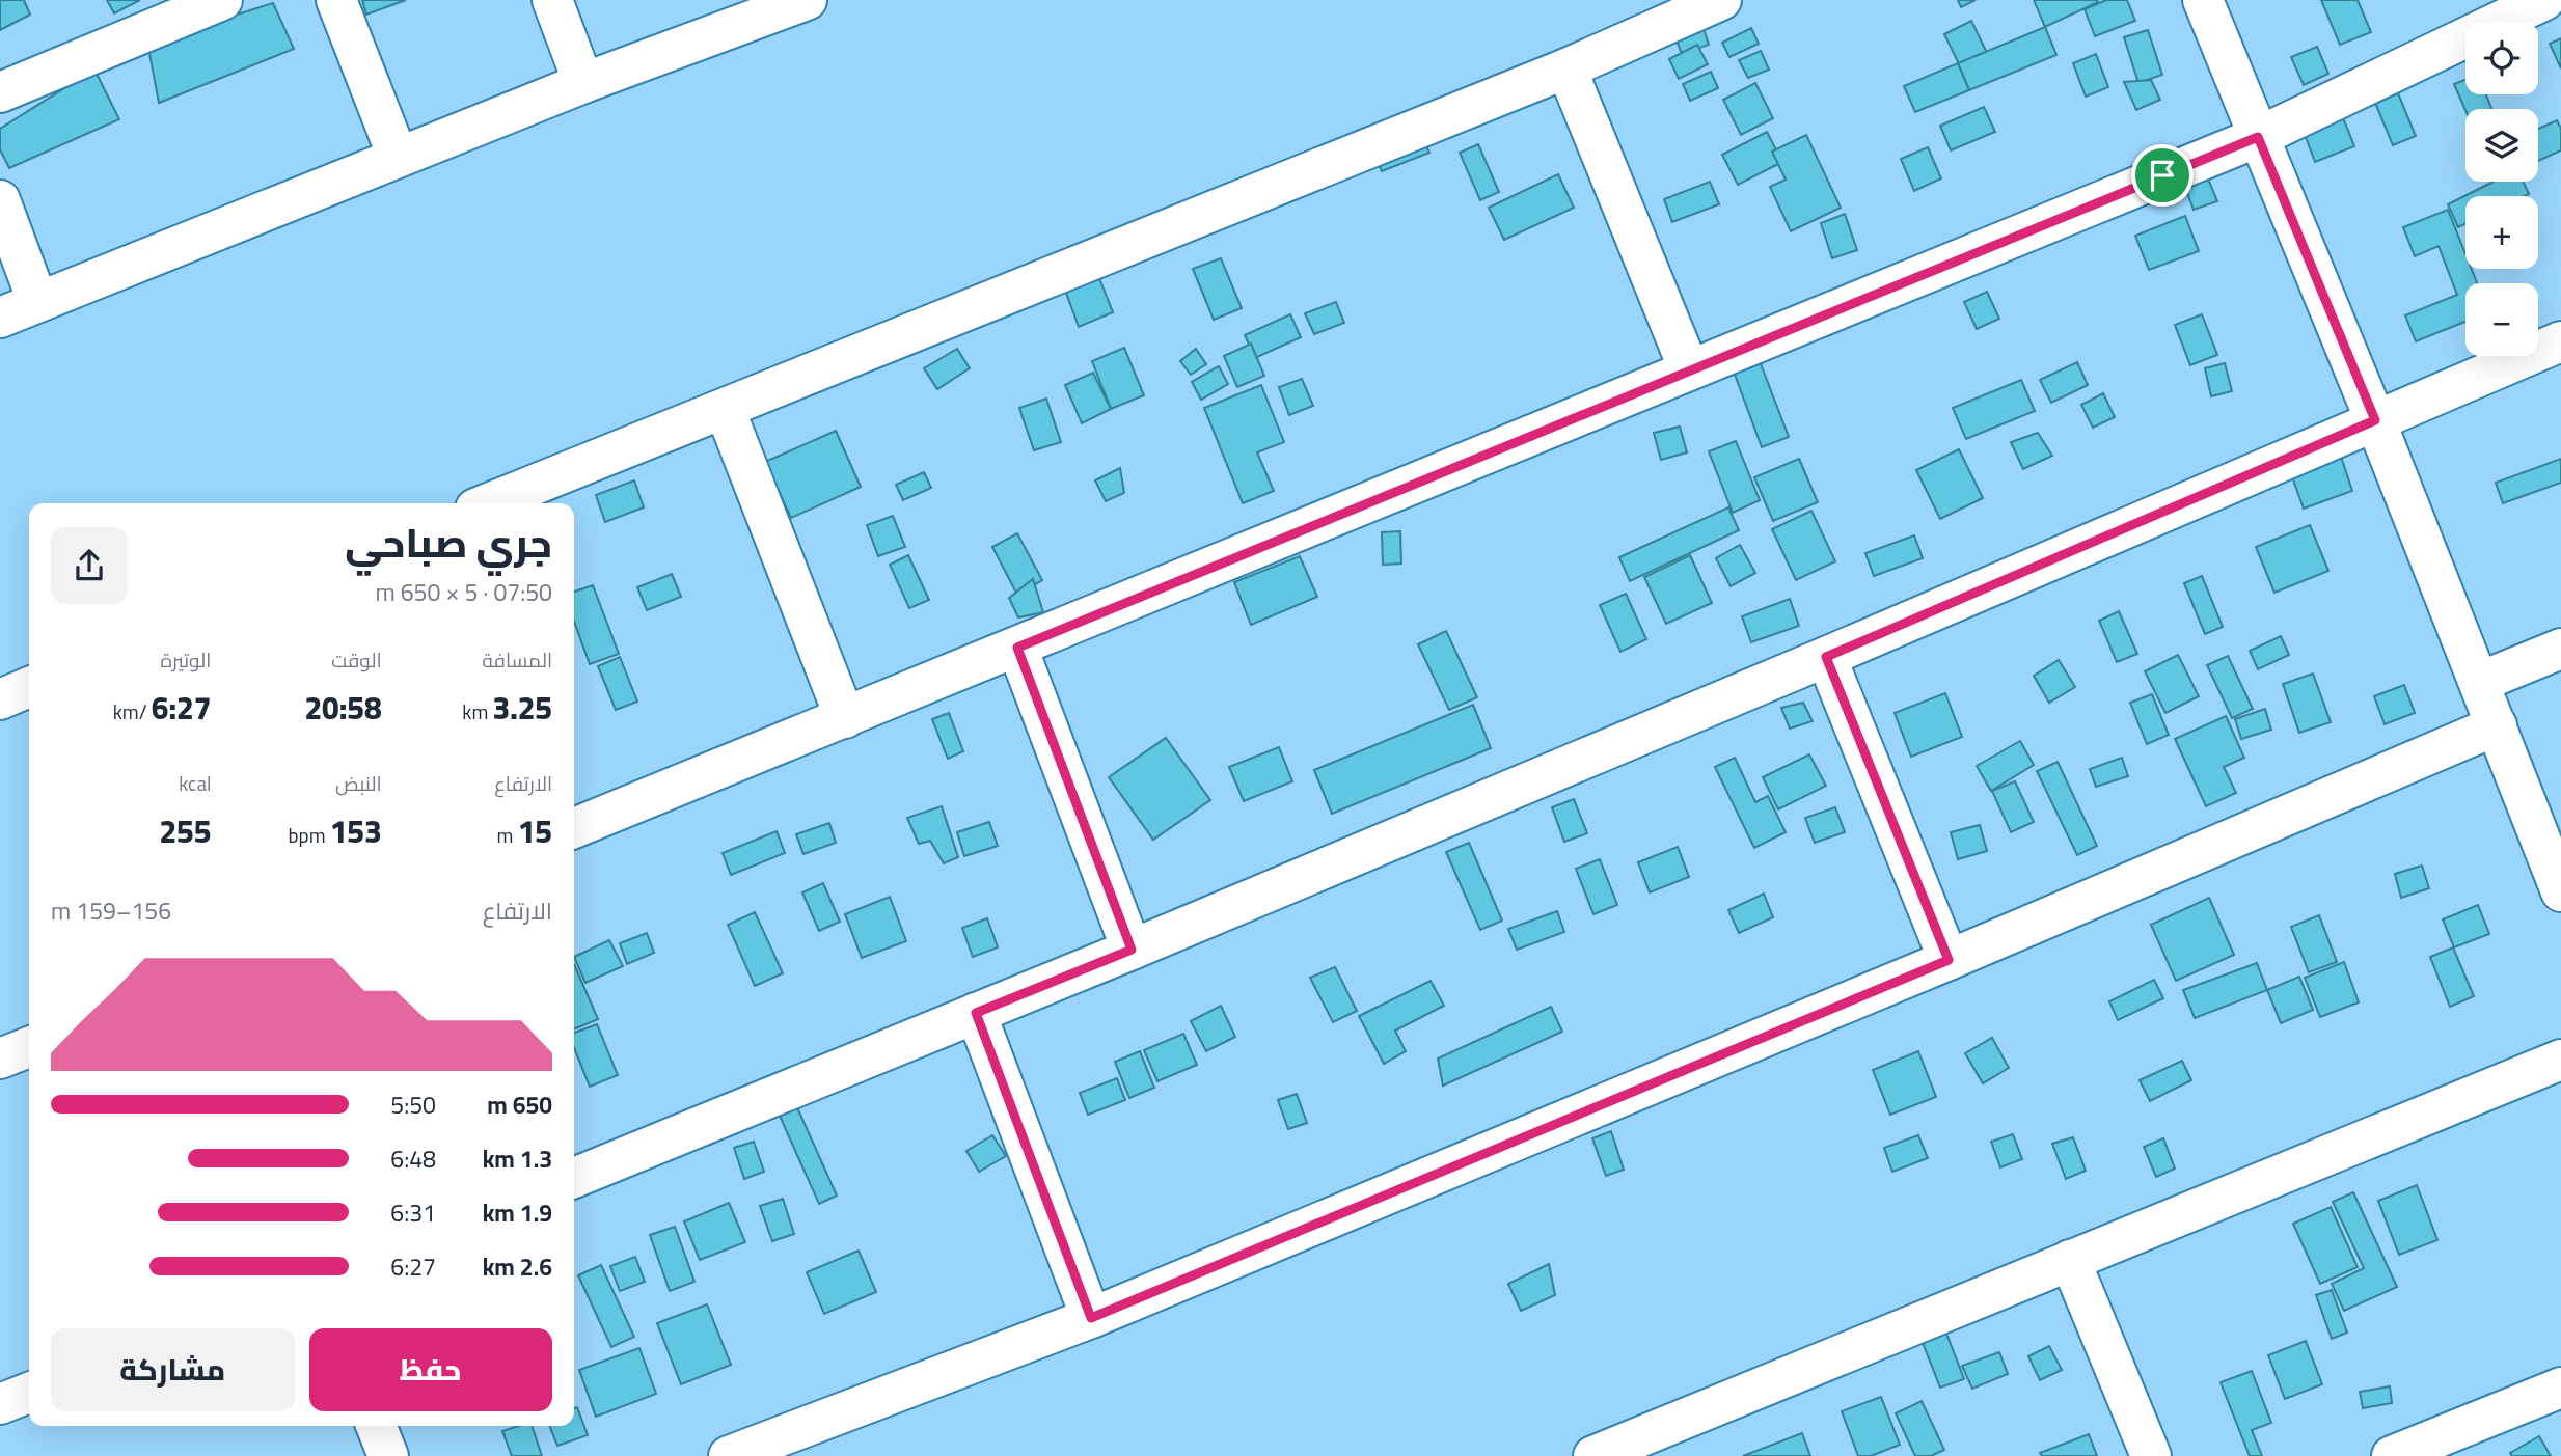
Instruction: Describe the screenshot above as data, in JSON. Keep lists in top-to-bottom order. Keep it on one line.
{"page":{"map_buttons":["+","−"],"heading":["جري صباحي","07:50 · 5 × 650 m"],"stats":[["المسافة","3.25 km"],["الوقت","20:58"],["الوتيرة","6:27 /km"],["الارتفاع","15 m"],["النبض","153 bpm"],["kcal","255"]],"chart":["الارتفاع","156–159 m"],"list":[{"name":"650 m","note":"5:50"},{"name":"1.3 km","note":"6:48"},{"name":"1.9 km","note":"6:31"},{"name":"2.6 km","note":"6:27"}],"buttons":["حفظ","مشاركة"]}}
